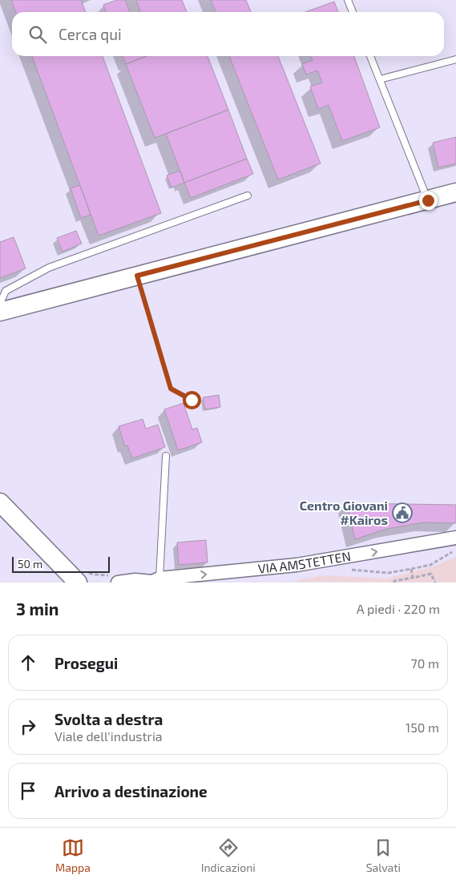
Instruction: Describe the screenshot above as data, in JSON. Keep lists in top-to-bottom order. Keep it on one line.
{"streets":{"street":["VIA AMSTETTEN"]},"one_way":["VIA AMSTETTEN"],"places":{"public building":["Centro Giovani #Kairos"]},"scale_bar":"50 m","page":{"search":"Cerca qui","scale":"50 m","heading":["3 min","A piedi · 220 m"],"list":[["Prosegui","70 m"],["Svolta a destra","Viale dell'industria","150 m"],"Arrivo a destinazione"],"nav":["Mappa","Indicazioni","Salvati"]}}
